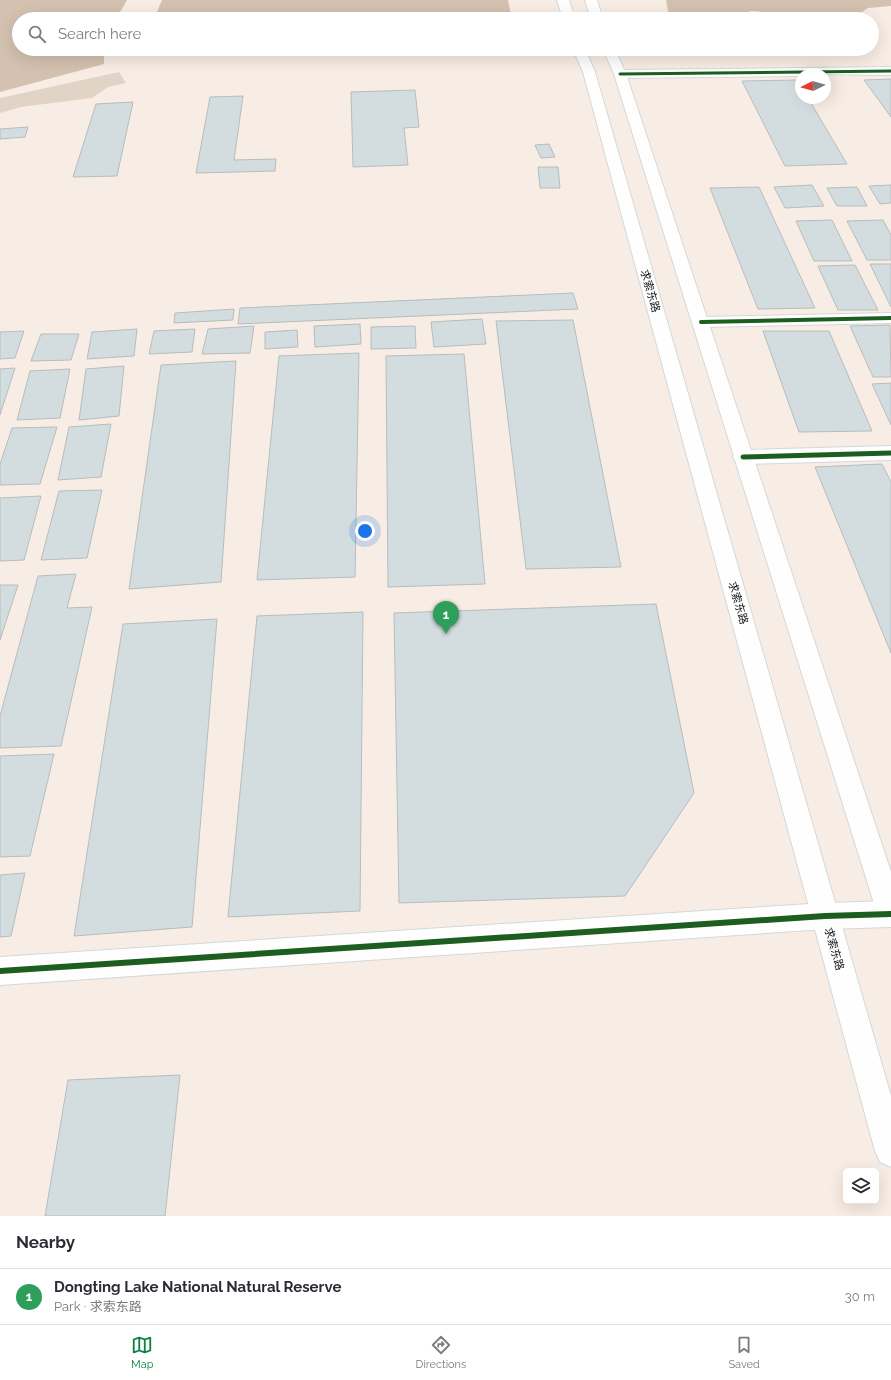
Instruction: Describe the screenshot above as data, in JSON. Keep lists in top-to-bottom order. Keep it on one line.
{"streets":{"main road":["求索东路"]},"north":"left","page":{"search":"Search here","pins":"1","heading":"Nearby","list":[{"mark":"1","name":"Dongting Lake National Natural Reserve","note":"Park · 求索东路","value":"30 m"}],"nav":["Map","Directions","Saved"]}}
